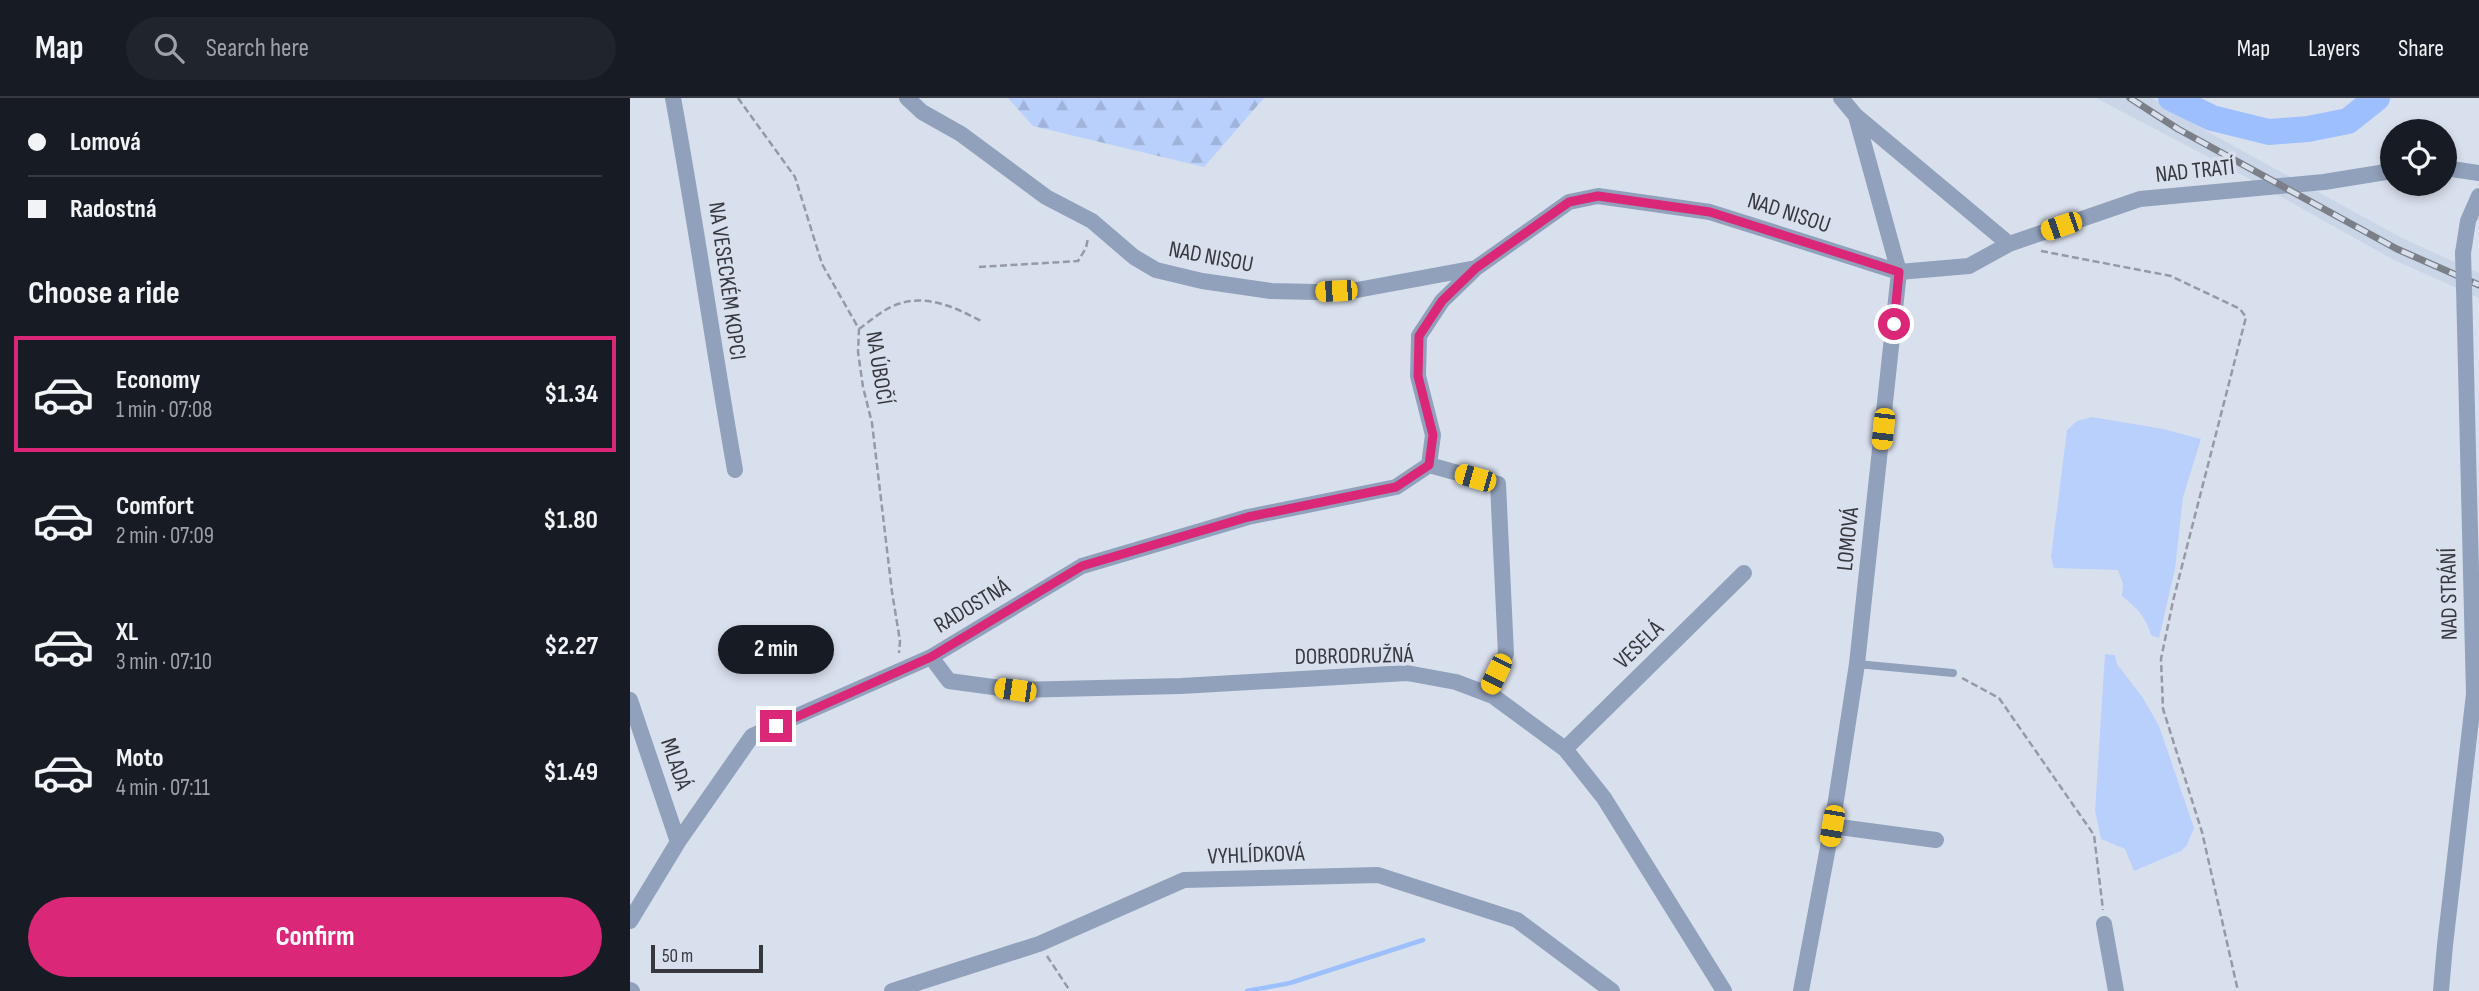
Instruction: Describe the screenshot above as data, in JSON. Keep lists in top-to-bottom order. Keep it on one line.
{"streets":{"street":["NAD TRATÍ","NAD NISOU","NA VESECKÉM KOPCI","LOMOVÁ","NAD STRÁNÍ","RADOSTNÁ","VESELÁ","DOBRODRUŽNÁ","MLADÁ","VYHLÍDKOVÁ"],"path":["NA ÚBOČÍ"]},"crossings":[["NAD TRATÍ","NAD NISOU"],["NAD TRATÍ","LOMOVÁ"],["NAD NISOU","LOMOVÁ"],["NAD NISOU","RADOSTNÁ"],["NA ÚBOČÍ","RADOSTNÁ"],["RADOSTNÁ","DOBRODRUŽNÁ"],["RADOSTNÁ","MLADÁ"],["VESELÁ","DOBRODRUŽNÁ"]],"scale_bar":"50 m","page":{"header":"Map","search":"Search here","nav":["Map","Layers","Share"],"banner":["Lomová","Radostná"],"heading":"Choose a ride","list":[{"name":"Economy","note":"1 min · 07:08","value":"$1.34"},{"name":"Comfort","note":"2 min · 07:09","value":"$1.80"},{"name":"XL","note":"3 min · 07:10","value":"$2.27"},{"name":"Moto","note":"4 min · 07:11","value":"$1.49"}],"bubble":"2 min","buttons":"Confirm","scale":"50 m"}}
